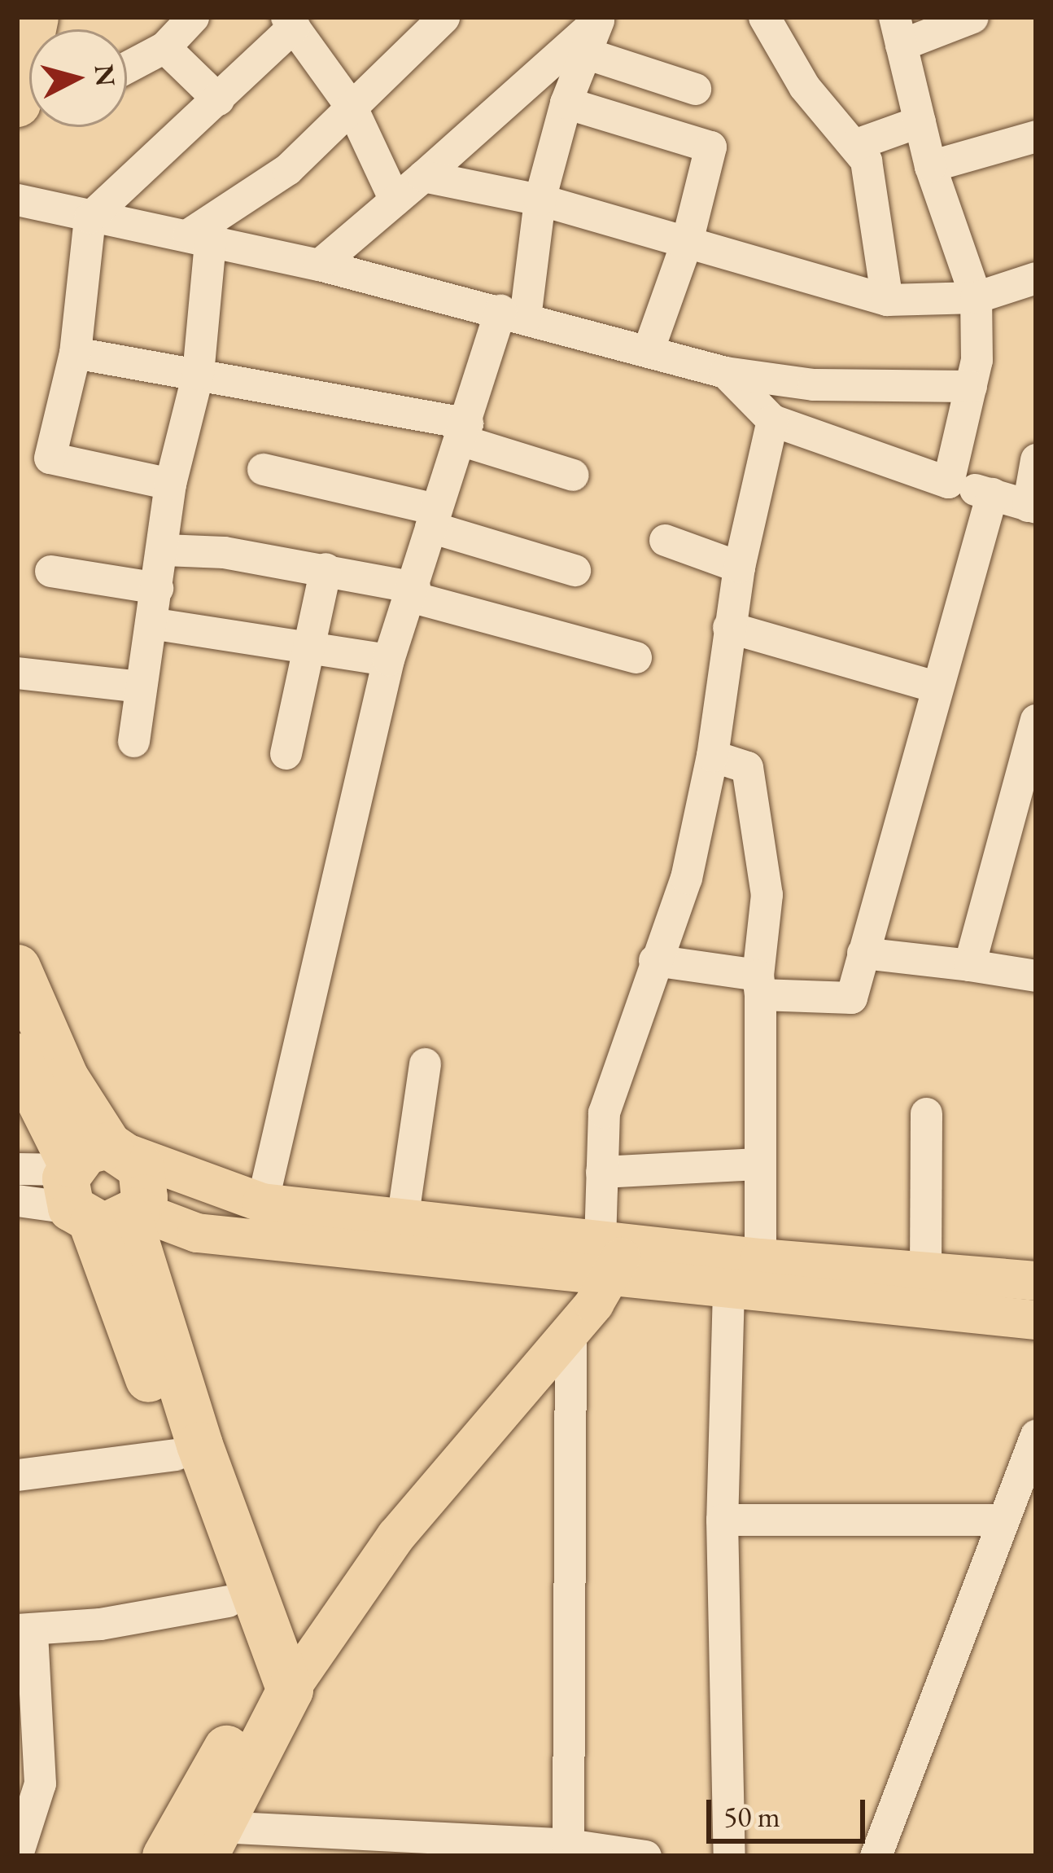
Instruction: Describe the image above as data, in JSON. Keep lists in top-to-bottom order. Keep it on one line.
{"scale_bar":"50 m","north":"right"}
